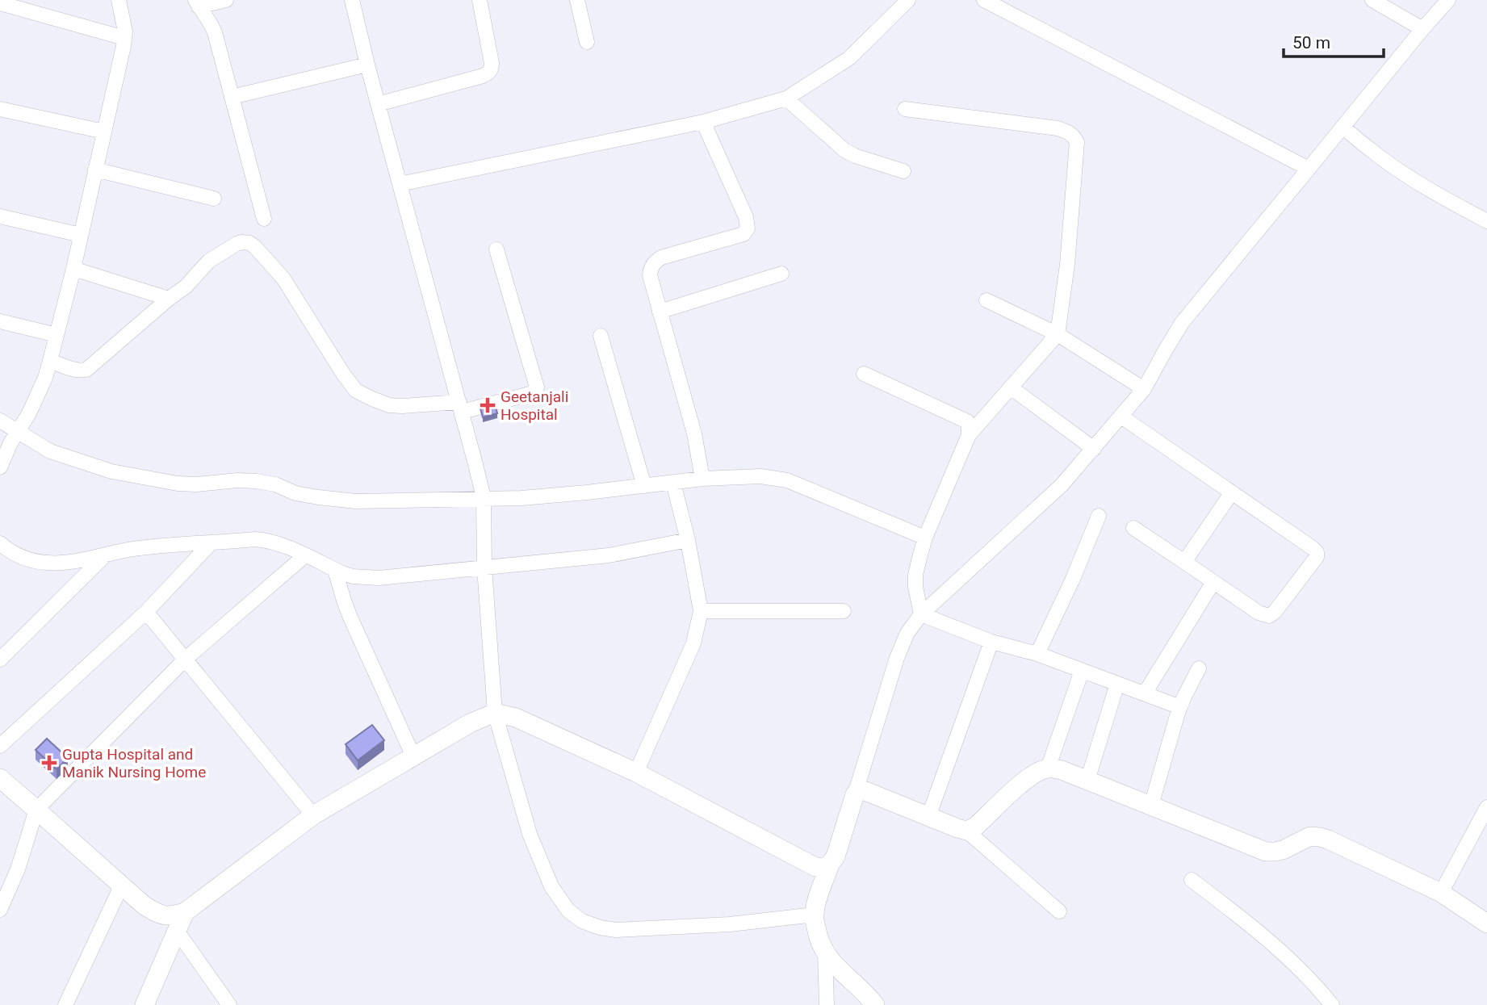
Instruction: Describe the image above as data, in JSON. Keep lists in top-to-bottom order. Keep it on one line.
{"places":{"health":["Geetanjali Hospital","Gupta Hospital and Manik Nursing Home"]},"scale_bar":"50 m"}
